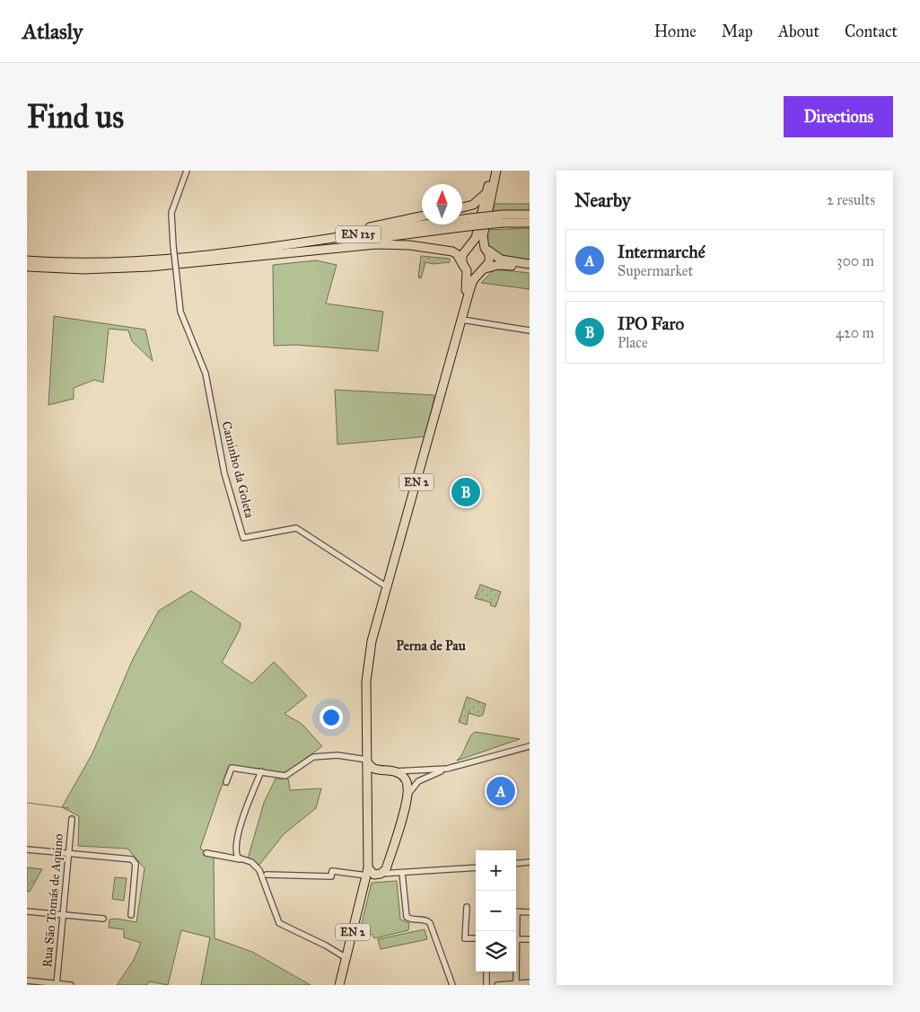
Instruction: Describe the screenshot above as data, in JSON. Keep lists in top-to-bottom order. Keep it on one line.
{"streets":{"main road":["EN 125","EN 2"],"street":["Caminho da Goleta","Rua São Tomás de Aquino"]},"crossings":[["Caminho da Goleta","EN 2"]],"districts":["Perna de Pau"],"north":"top","page":{"header":"Atlasly","nav":["Home","Map","About","Contact"],"buttons":"Directions","title":"Find us","heading":["Nearby","2 results"],"list":[{"mark":"A","name":"Intermarché","note":"Supermarket","value":"300 m"},{"mark":"B","name":"IPO Faro","note":"Place","value":"420 m"}],"pins":["B","A"],"map_buttons":["+","−"]}}
